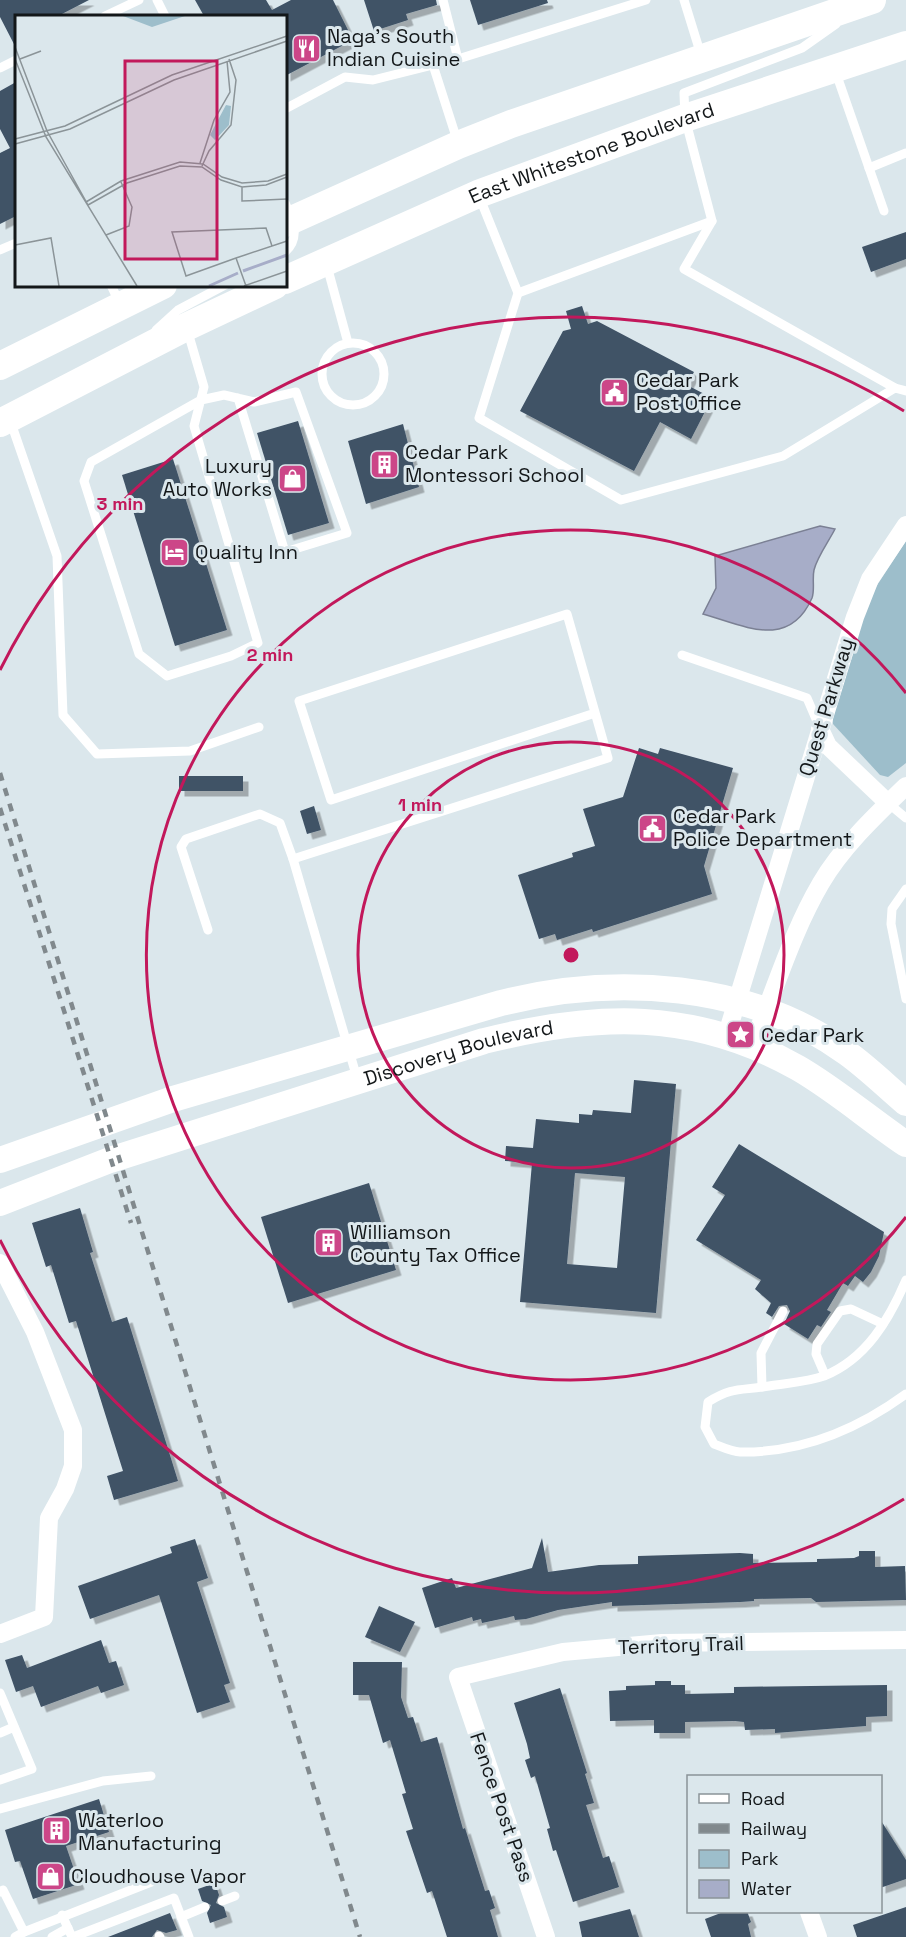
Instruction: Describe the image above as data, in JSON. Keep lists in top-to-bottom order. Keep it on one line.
{"streets":{"main road":["East Whitestone Boulevard"],"street":["Quest Parkway","Discovery Boulevard","Territory Trail","Fence Post Pass"]},"crossings":[["Quest Parkway","Discovery Boulevard"],["Territory Trail","Fence Post Pass"]],"places":{"restaurant":["Naga's South Indian Cuisine"],"public building":["Cedar Park Post Office","Cedar Park Police Department"],"building":["Cedar Park Montessori School","Williamson County Tax Office","Waterloo Manufacturing"],"shop":["Luxury Auto Works","Cloudhouse Vapor"],"hotel":["Quality Inn"],"place":["Cedar Park"]},"legend":["Road","Railway","Park","Water"],"rings":["3 min","2 min","1 min"]}
